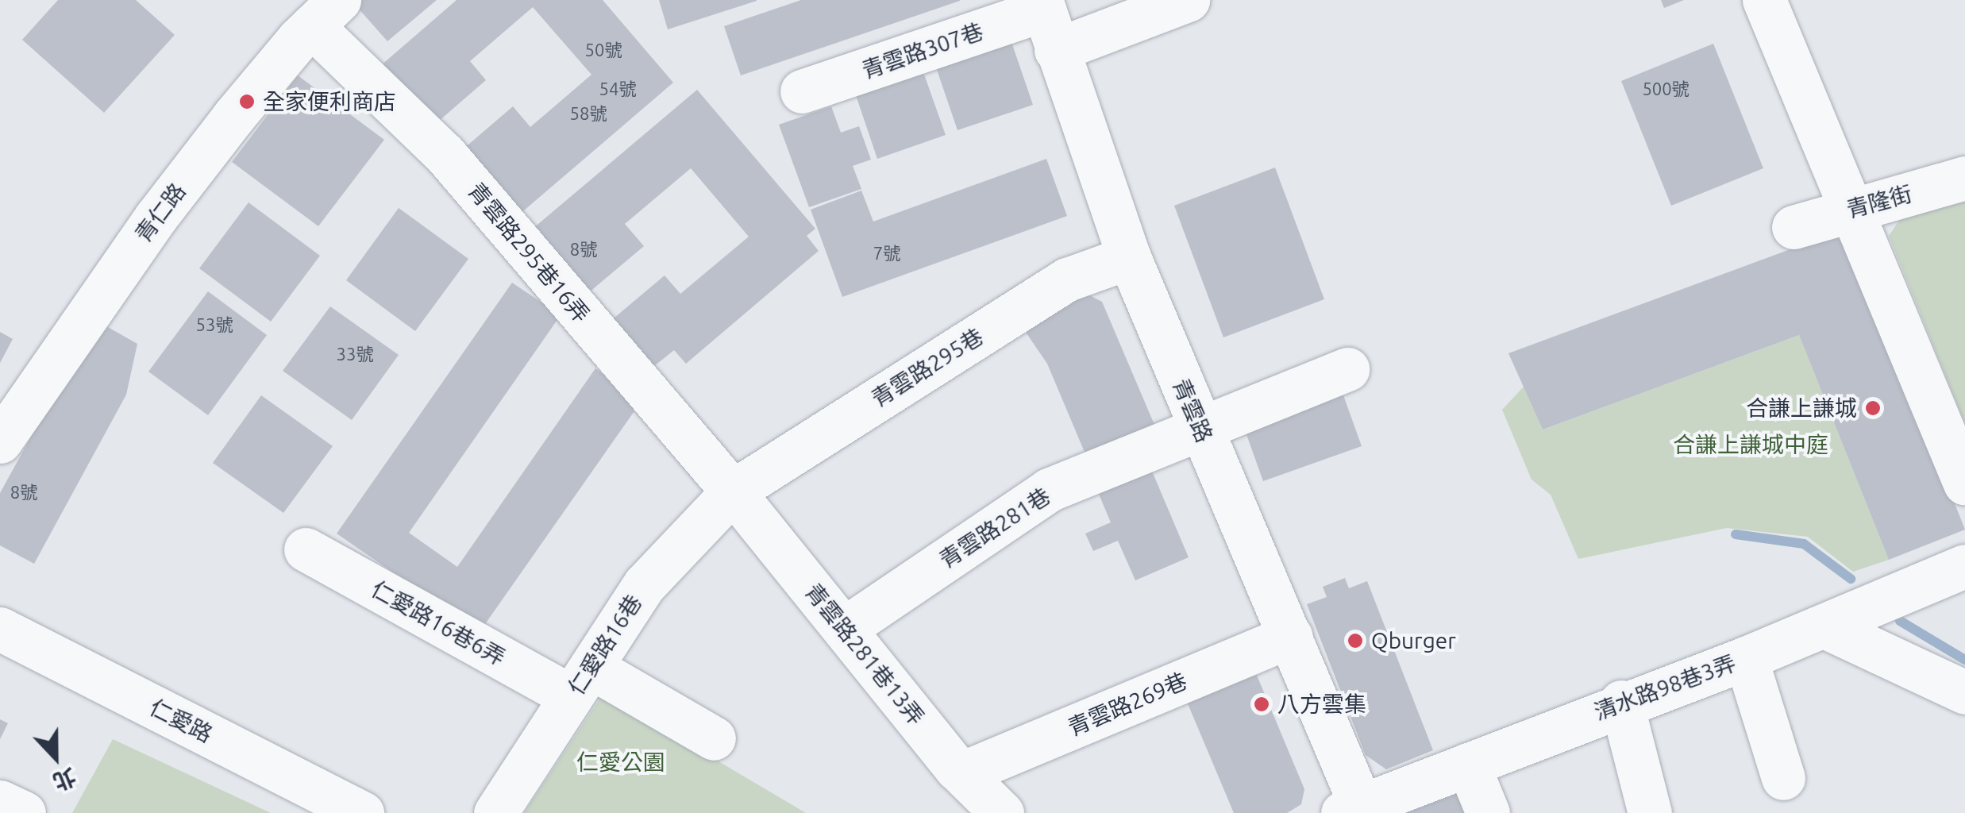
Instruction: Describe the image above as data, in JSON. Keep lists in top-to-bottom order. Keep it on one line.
{"streets":{"street":["青雲路307巷","青隆街","青仁路","青雲路295巷16弄","青雲路295巷","青雲路","青雲路281巷","仁愛路16巷6弄","仁愛路16巷","青雲路281巷13弄","清水路98巷3弄","青雲路269巷","仁愛路"]},"crossings":[["青雲路307巷","青雲路"],["青仁路","青雲路295巷16弄"],["青雲路295巷16弄","青雲路295巷"],["青雲路295巷16弄","仁愛路16巷"],["青雲路295巷16弄","青雲路281巷13弄"],["青雲路295巷","青雲路"],["青雲路295巷","仁愛路16巷"],["青雲路295巷","青雲路281巷13弄"],["青雲路","青雲路281巷"],["青雲路","清水路98巷3弄"],["青雲路","青雲路269巷"],["青雲路281巷","青雲路281巷13弄"],["仁愛路16巷6弄","仁愛路16巷"],["仁愛路16巷","青雲路281巷13弄"],["青雲路281巷13弄","青雲路269巷"]],"parks":["合謙上謙城中庭","仁愛公園"],"places":["全家便利商店","合謙上謙城","Qburger","八方雲集"],"house_numbers":["50號","54號","500號","58號","8號","7號","53號","33號","8號"],"north":"bottom"}
